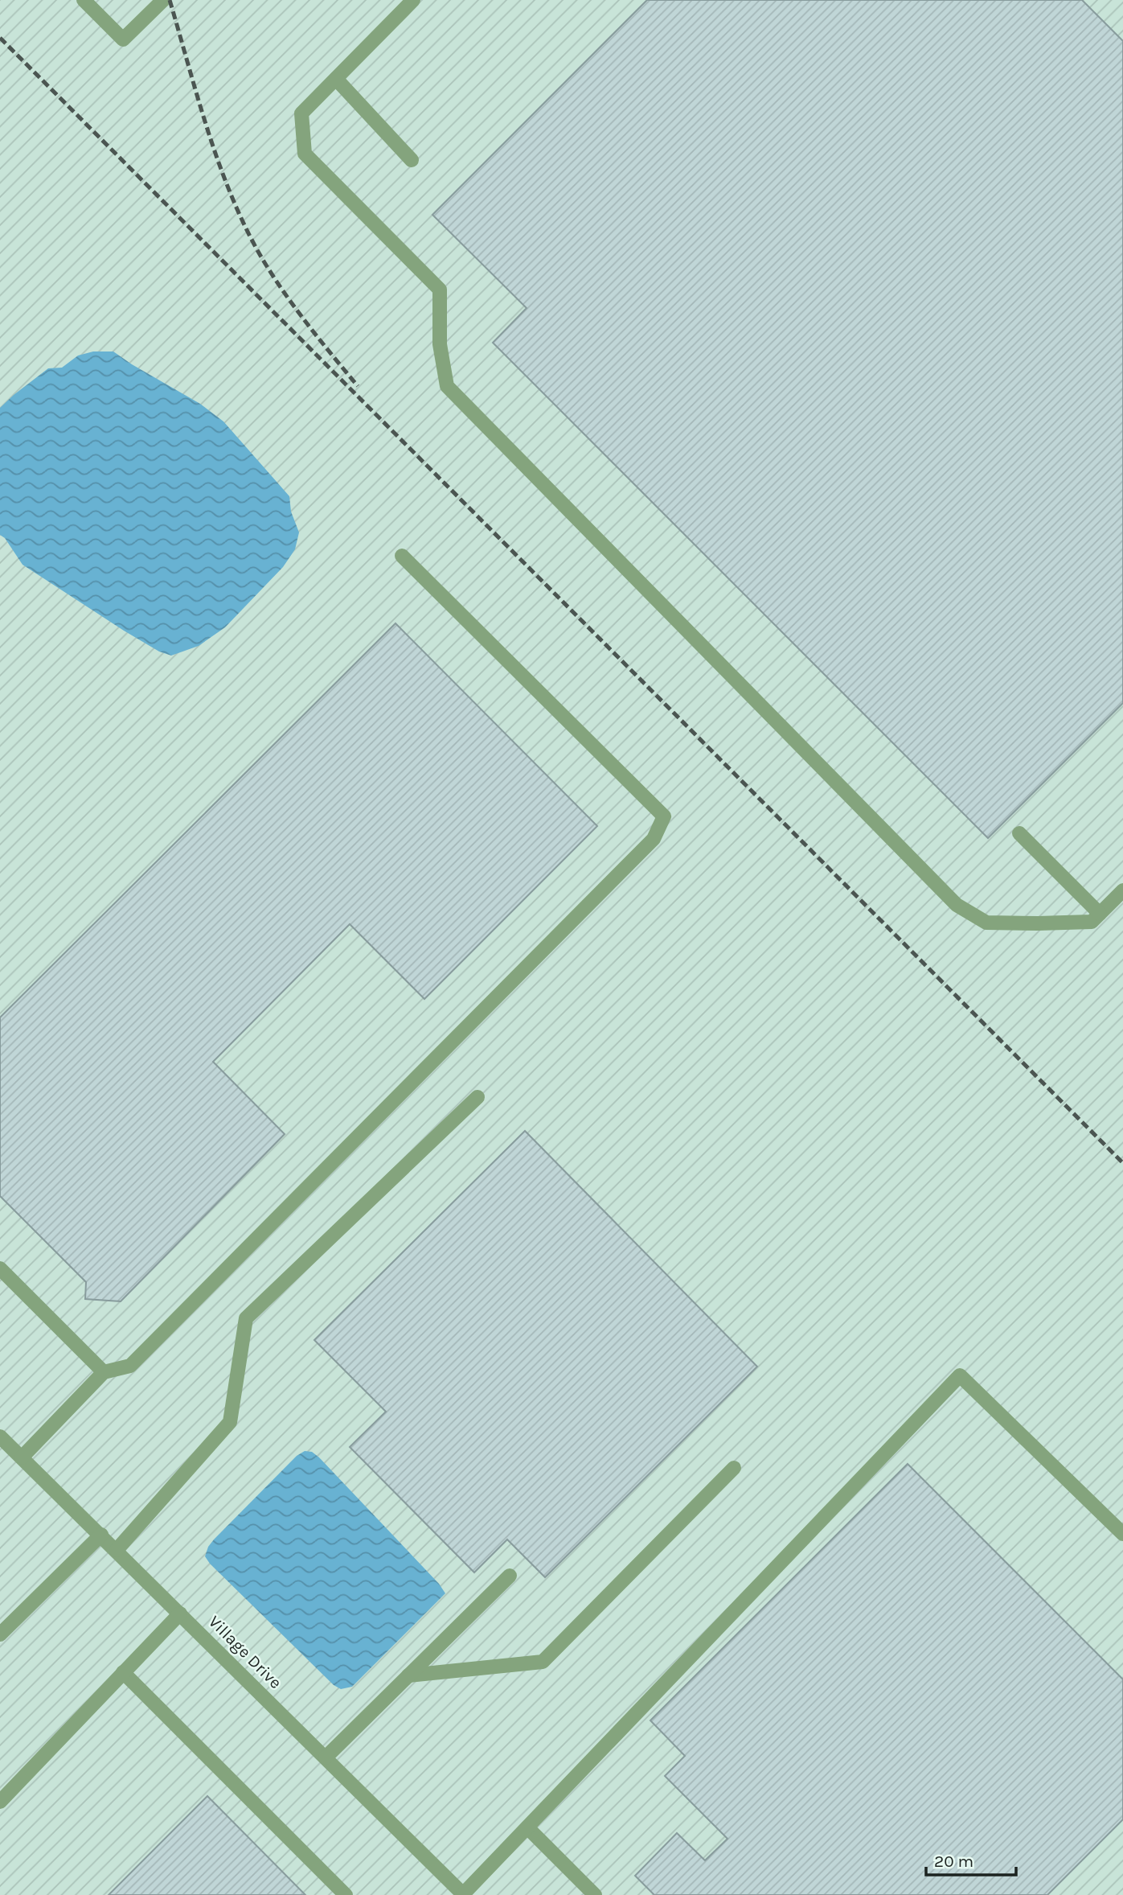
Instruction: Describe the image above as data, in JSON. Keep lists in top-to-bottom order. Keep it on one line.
{"streets":{"street":["Village Drive"]},"scale_bar":"20 m"}
